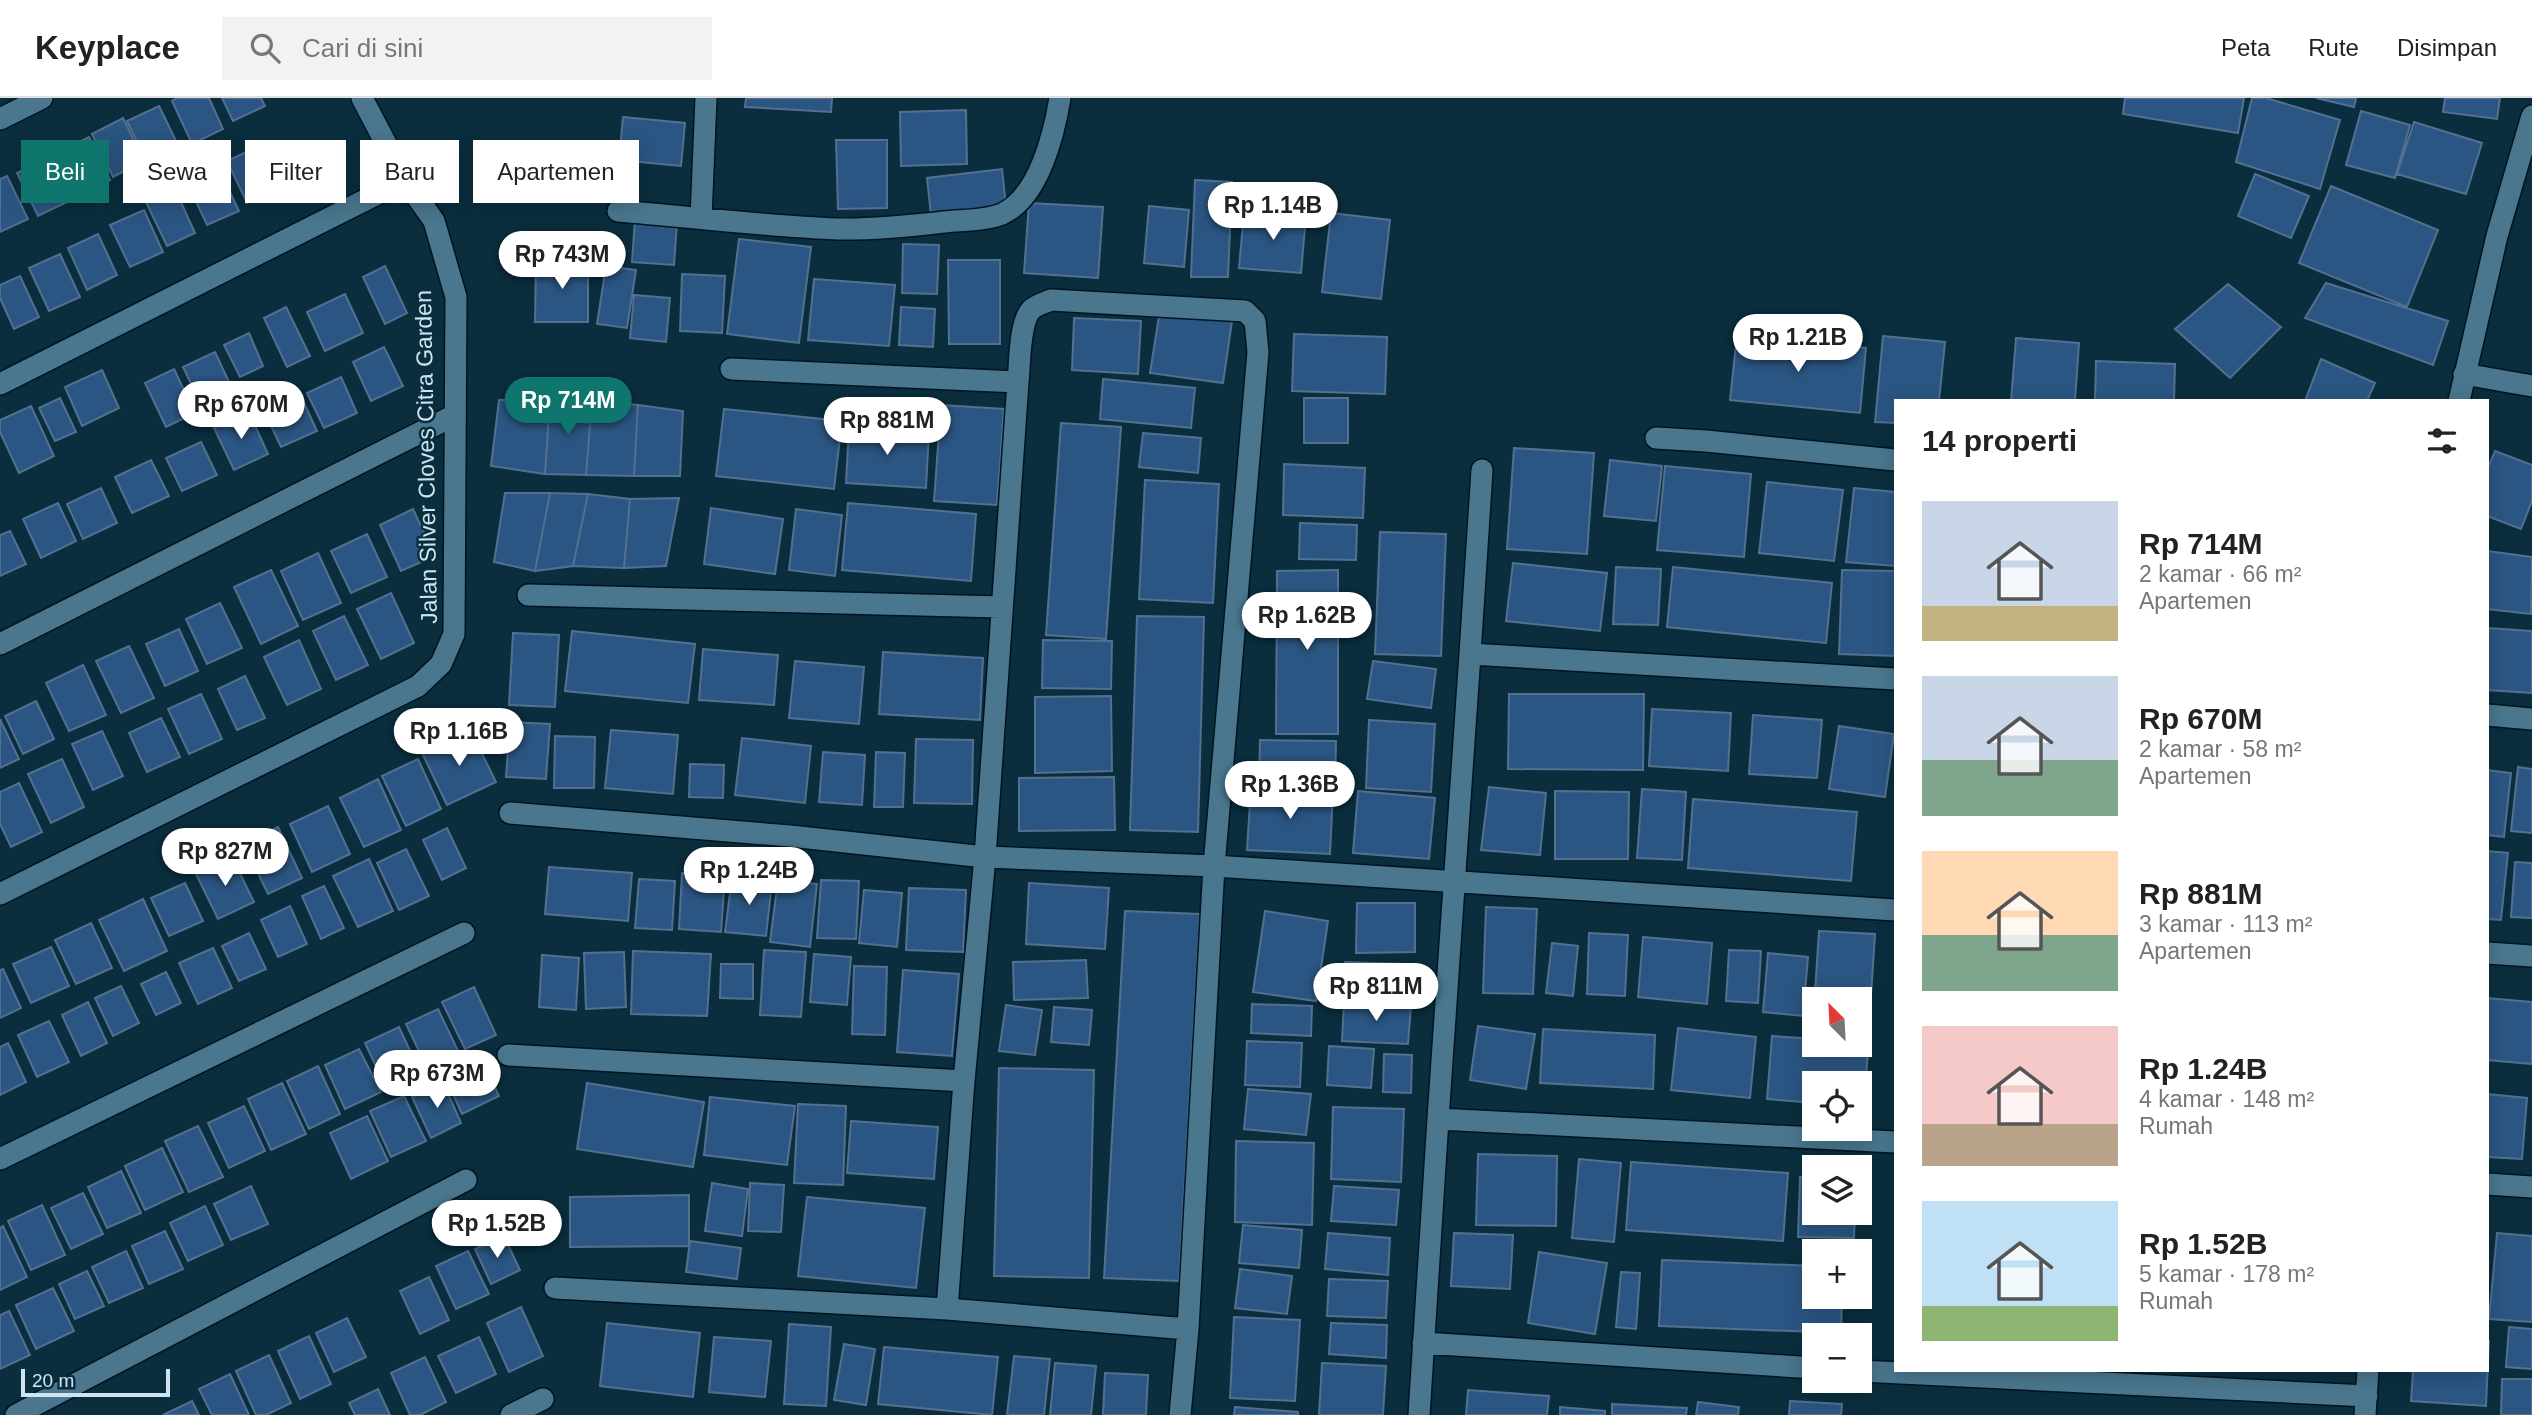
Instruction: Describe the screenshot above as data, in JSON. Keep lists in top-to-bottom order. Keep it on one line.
{"streets":{"street":["Jalan Silver Cloves Citra Garden"]},"scale_bar":"20 m","north":"top left","page":{"header":"Keyplace","search":"Cari di sini","nav":["Peta","Rute","Disimpan"],"chip":["Beli","Sewa","Filter","Baru","Apartemen"],"price":["Rp 1.14B","Rp 743M","Rp 1.21B","Rp 714M","Rp 670M","Rp 881M","Rp 1.62B","Rp 1.16B","Rp 1.36B","Rp 827M","Rp 1.24B","Rp 811M","Rp 673M","Rp 1.52B"],"heading":"14 properti","list":[{"name":"Rp 714M","note":"2 kamar · 66 m² · Apartemen"},{"name":"Rp 670M","note":"2 kamar · 58 m² · Apartemen"},{"name":"Rp 881M","note":"3 kamar · 113 m² · Apartemen"},{"name":"Rp 1.24B","note":"4 kamar · 148 m² · Rumah"},{"name":"Rp 1.52B","note":"5 kamar · 178 m² · Rumah"}],"map_buttons":["+","−"],"scale":"20 m"}}
